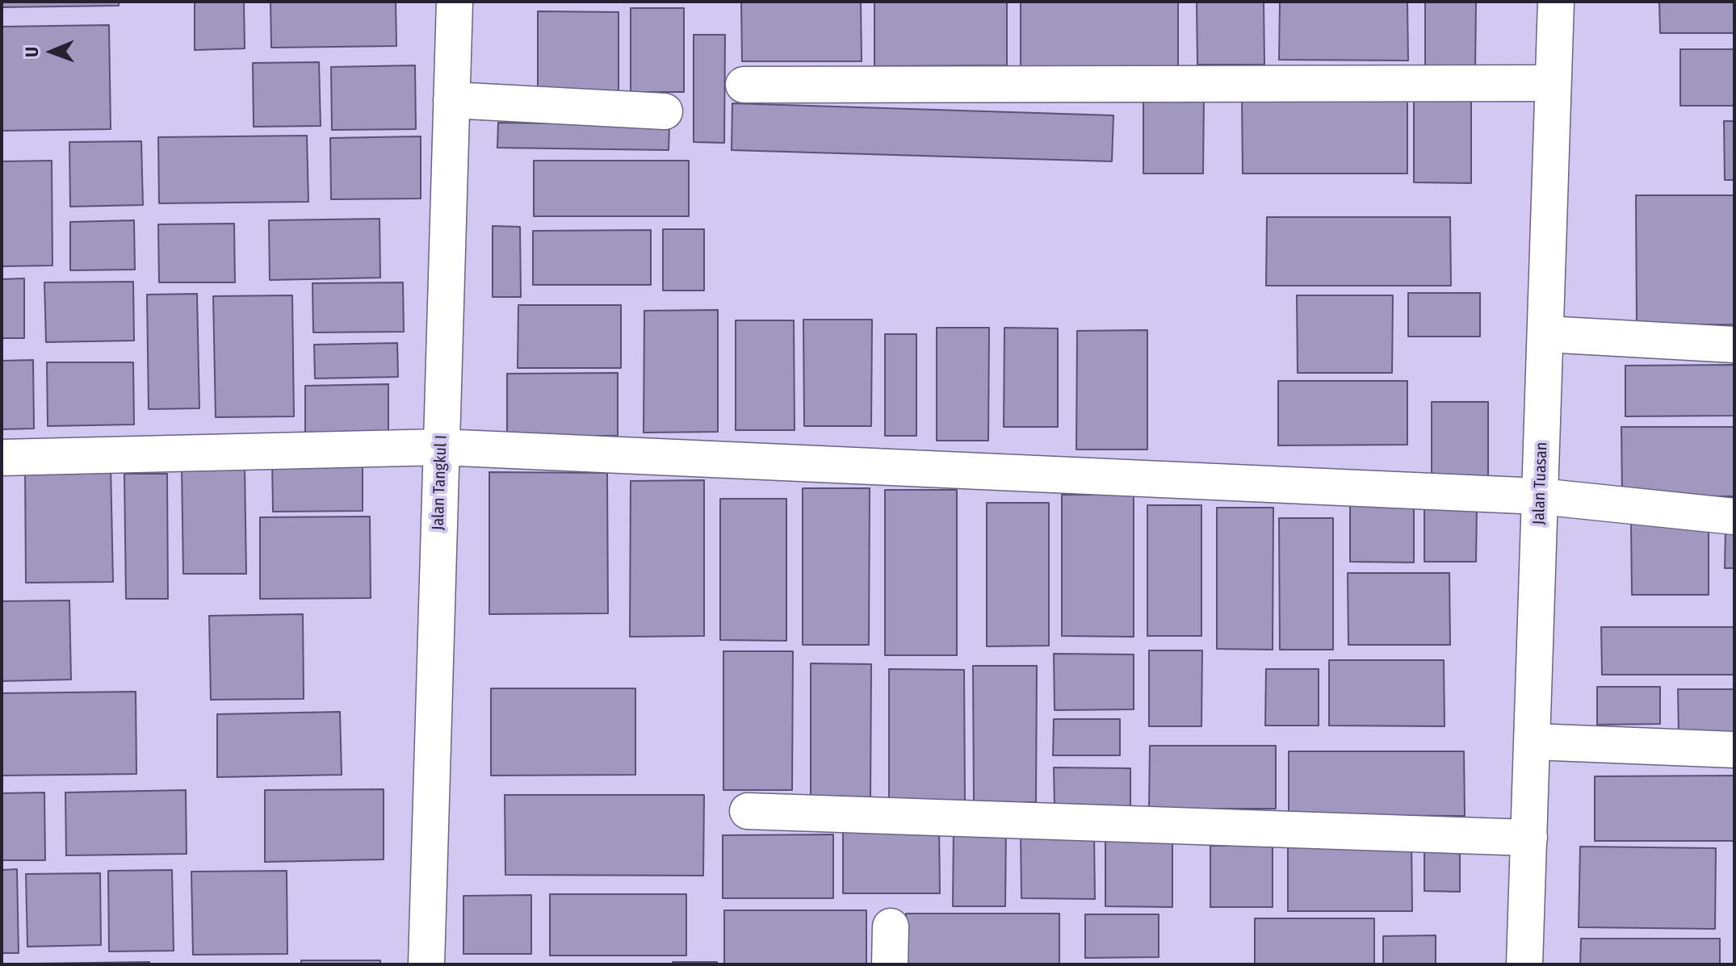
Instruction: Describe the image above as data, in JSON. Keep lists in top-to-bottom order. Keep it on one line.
{"streets":{"street":["Jalan Tangkul I","Jalan Tuasan"]},"north":"left"}
